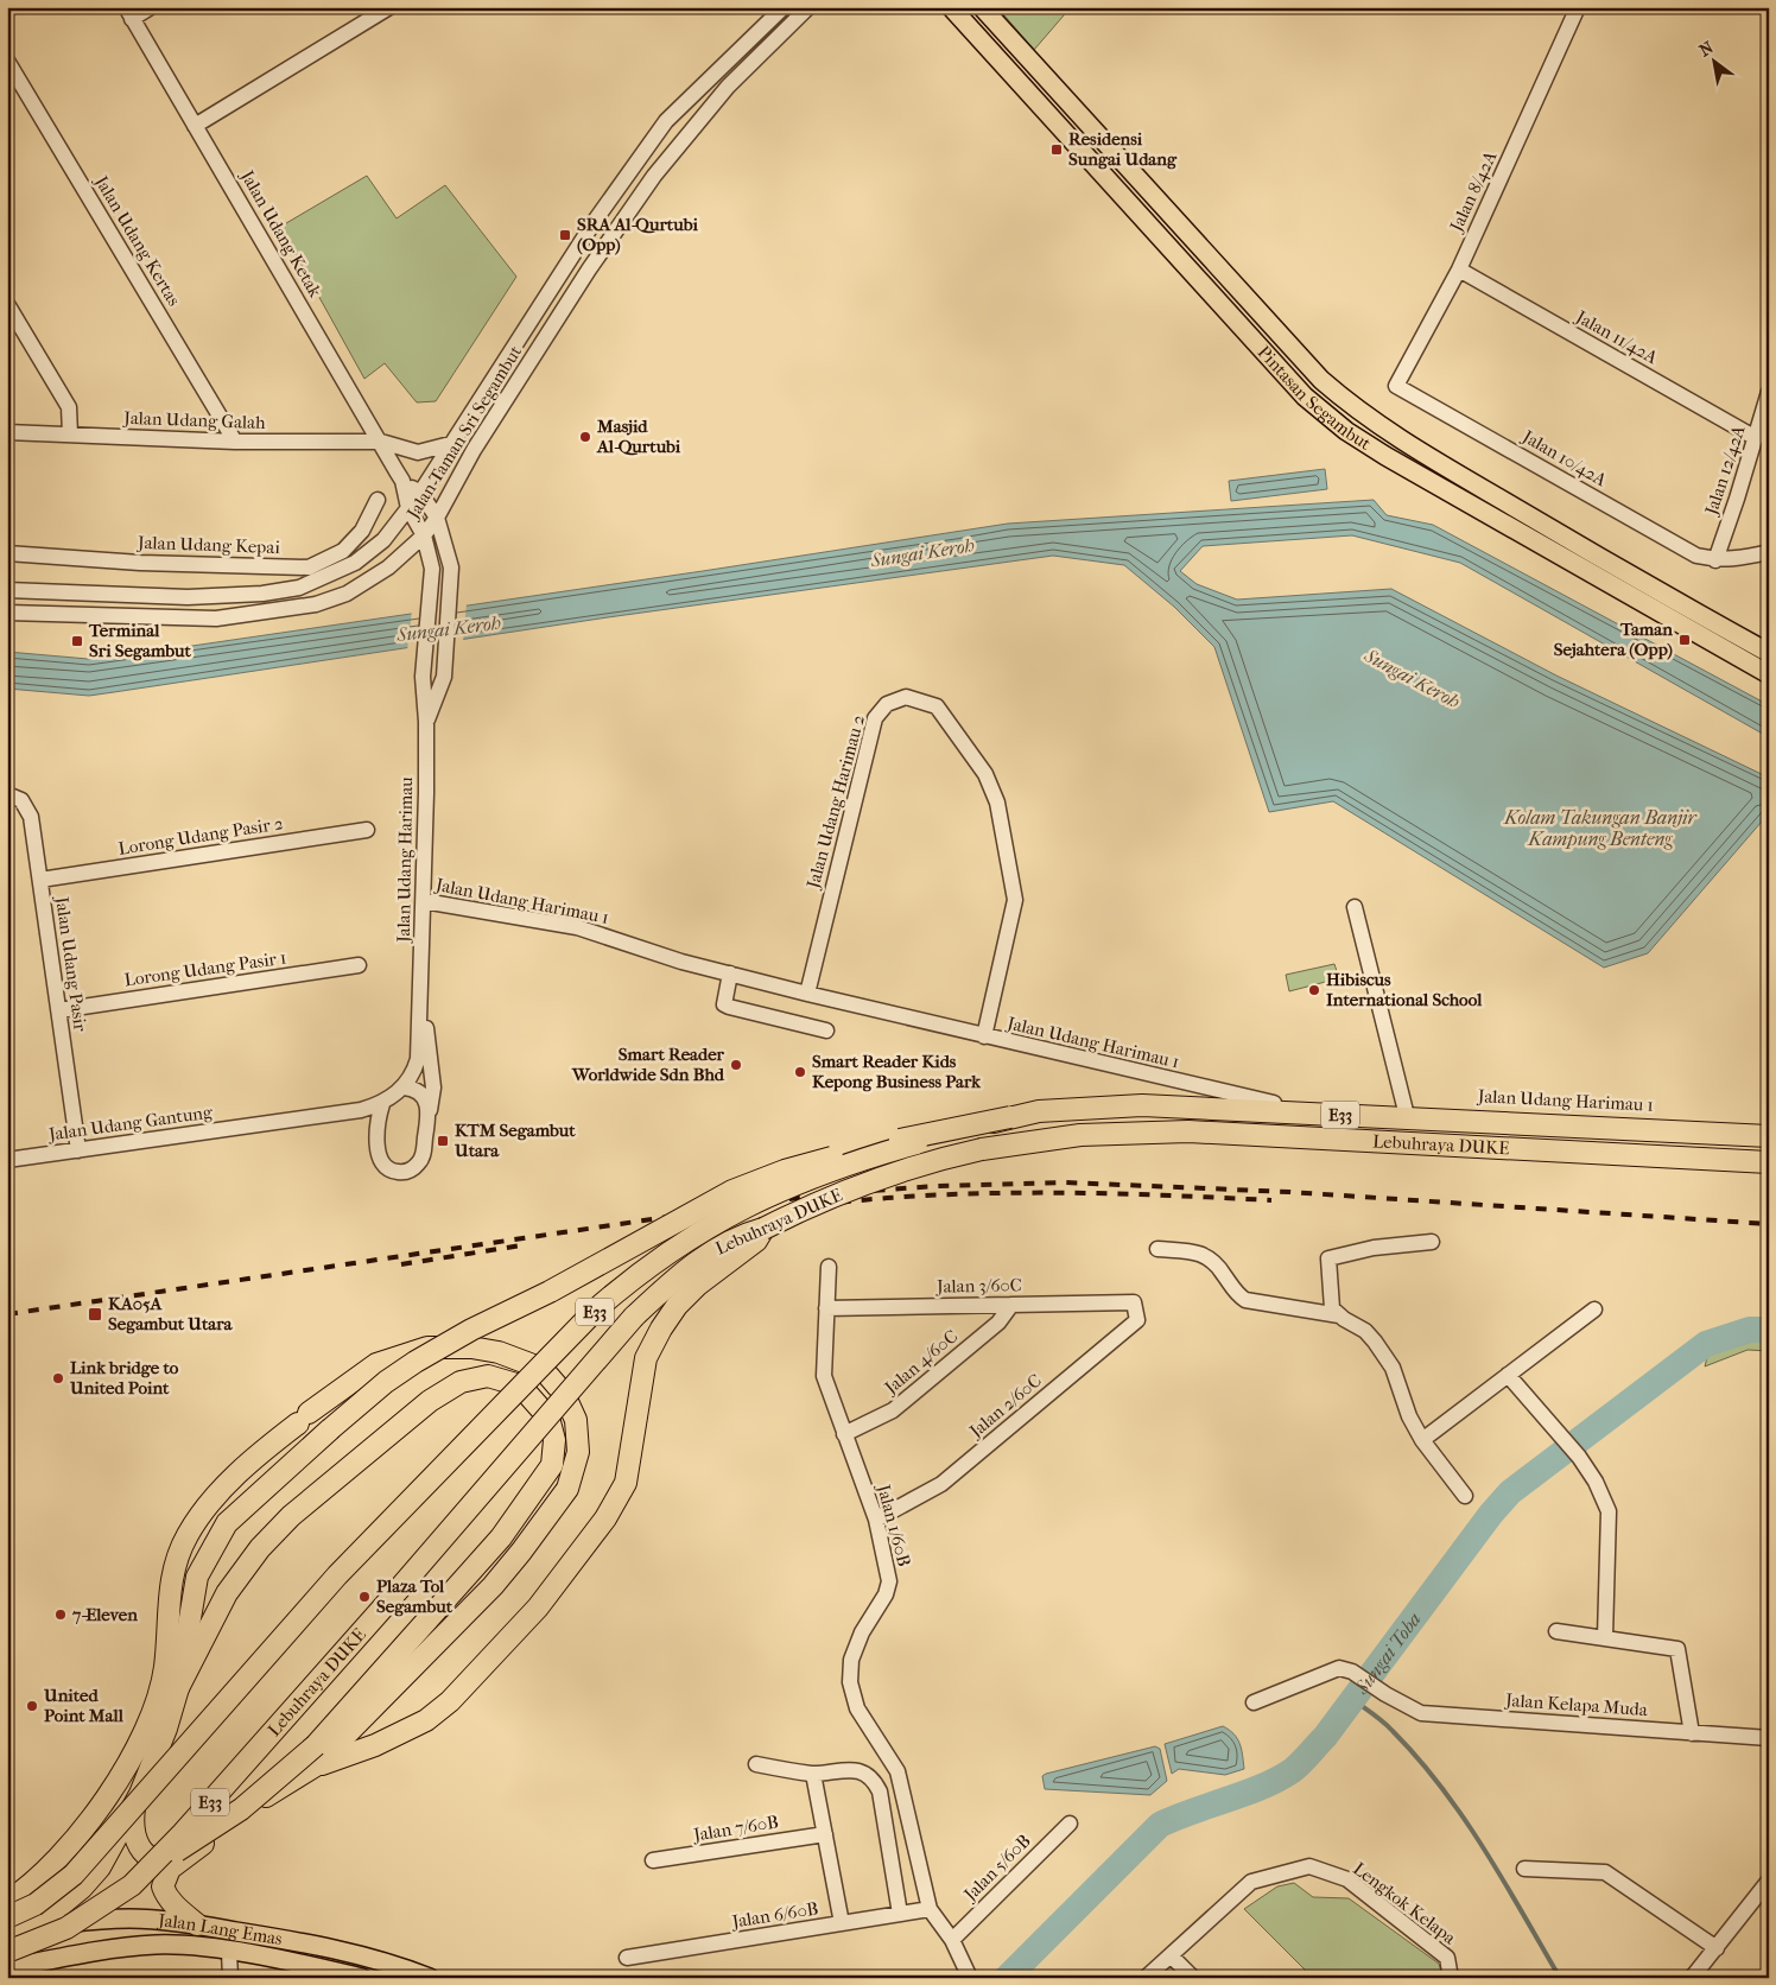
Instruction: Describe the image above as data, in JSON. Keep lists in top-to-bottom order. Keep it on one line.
{"streets":{"highway":["E33","Lebuhraya DUKE"],"main road":["Pintasan Segambut","Jalan Lang Emas"],"street":["Jalan 8/42A","Jalan Udang Ketak","Jalan Udang Kertas","Jalan 11/42A","Jalan Udang Galah","Jalan Taman Sri Segambut","Jalan 10/42A","Jalan 12/42A","Jalan Udang Kepai","Jalan Udang Harimau 2","Lorong Udang Pasir 2","Jalan Udang Harimau","Jalan Udang Harimau 1","Jalan Udang Pasir","Lorong Udang Pasir 1","Jalan Udang Gantung","Jalan 3/60C","Jalan 4/60C","Jalan 2/60C","Jalan 1/60B","Jalan Kelapa Muda","Jalan 7/60B","Jalan 5/60B","Lengkok Kelapa","Jalan 6/60B"]},"crossings":[["Jalan 8/42A","Jalan 11/42A"],["Jalan 8/42A","Jalan 10/42A"],["Jalan Udang Ketak","Jalan Udang Galah"],["Jalan Udang Ketak","Jalan Taman Sri Segambut"],["Jalan Udang Ketak","Jalan Udang Harimau"],["Jalan Udang Kertas","Jalan Udang Galah"],["Jalan 11/42A","Jalan 12/42A"],["Jalan Udang Galah","Jalan Taman Sri Segambut"],["Jalan Taman Sri Segambut","Jalan Udang Harimau"],["Jalan 10/42A","Jalan 12/42A"],["Jalan Udang Harimau 2","Jalan Udang Harimau 1"],["Lorong Udang Pasir 2","Jalan Udang Pasir"],["Jalan Udang Harimau","Jalan Udang Harimau 1"],["Jalan Udang Harimau","Jalan Udang Gantung"],["Jalan Udang Harimau 1","Lebuhraya DUKE"],["Jalan Udang Pasir","Lorong Udang Pasir 1"],["Jalan Udang Pasir","Jalan Udang Gantung"],["Jalan 3/60C","Jalan 4/60C"],["Jalan 3/60C","Jalan 2/60C"],["Jalan 3/60C","Jalan 1/60B"],["Jalan 4/60C","Jalan 1/60B"],["Jalan 2/60C","Jalan 1/60B"],["Jalan 1/60B","Jalan 5/60B"],["Jalan 1/60B","Jalan 6/60B"]],"water":["Sungai Keroh","Kolam Takungan Banjir Kampung Benteng","Sungai Toba"],"places":{"transit":["Residensi Sungai Udang","SRA Al-Qurtubi (Opp)","Taman Sejahtera (Opp)","Terminal Sri Segambut","KTM Segambut Utara","KA05A Segambut Utara"],"other":["Masjid Al-Qurtubi","Hibiscus International School","Smart Reader Worldwide Sdn Bhd","Smart Reader Kids Kepong Business Park","Link bridge to United Point","Plaza Tol Segambut","7-Eleven","United Point Mall"]},"north":"top left"}
